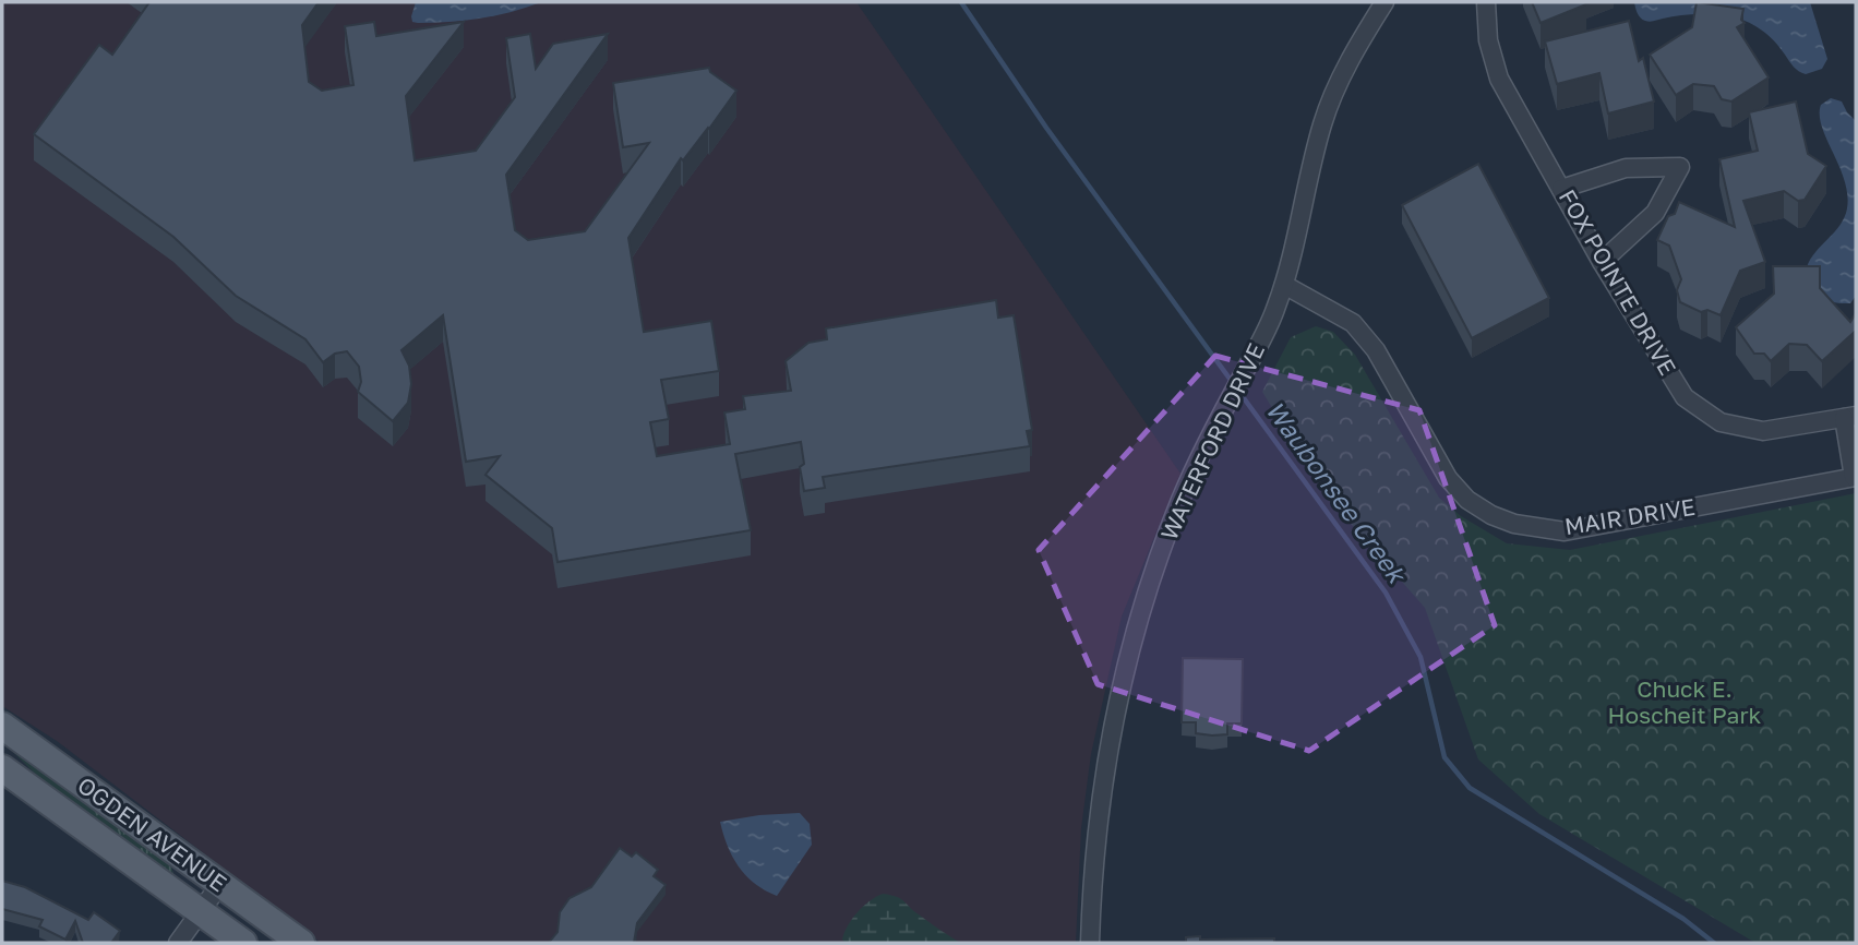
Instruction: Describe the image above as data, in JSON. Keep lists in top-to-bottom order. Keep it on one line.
{"streets":{"main road":["OGDEN AVENUE"],"street":["FOX POINTE DRIVE","WATERFORD DRIVE","MAIR DRIVE"]},"crossings":[["WATERFORD DRIVE","MAIR DRIVE"]],"water":["Waubonsee Creek"],"parks":["Chuck E. Hoscheit Park"]}
